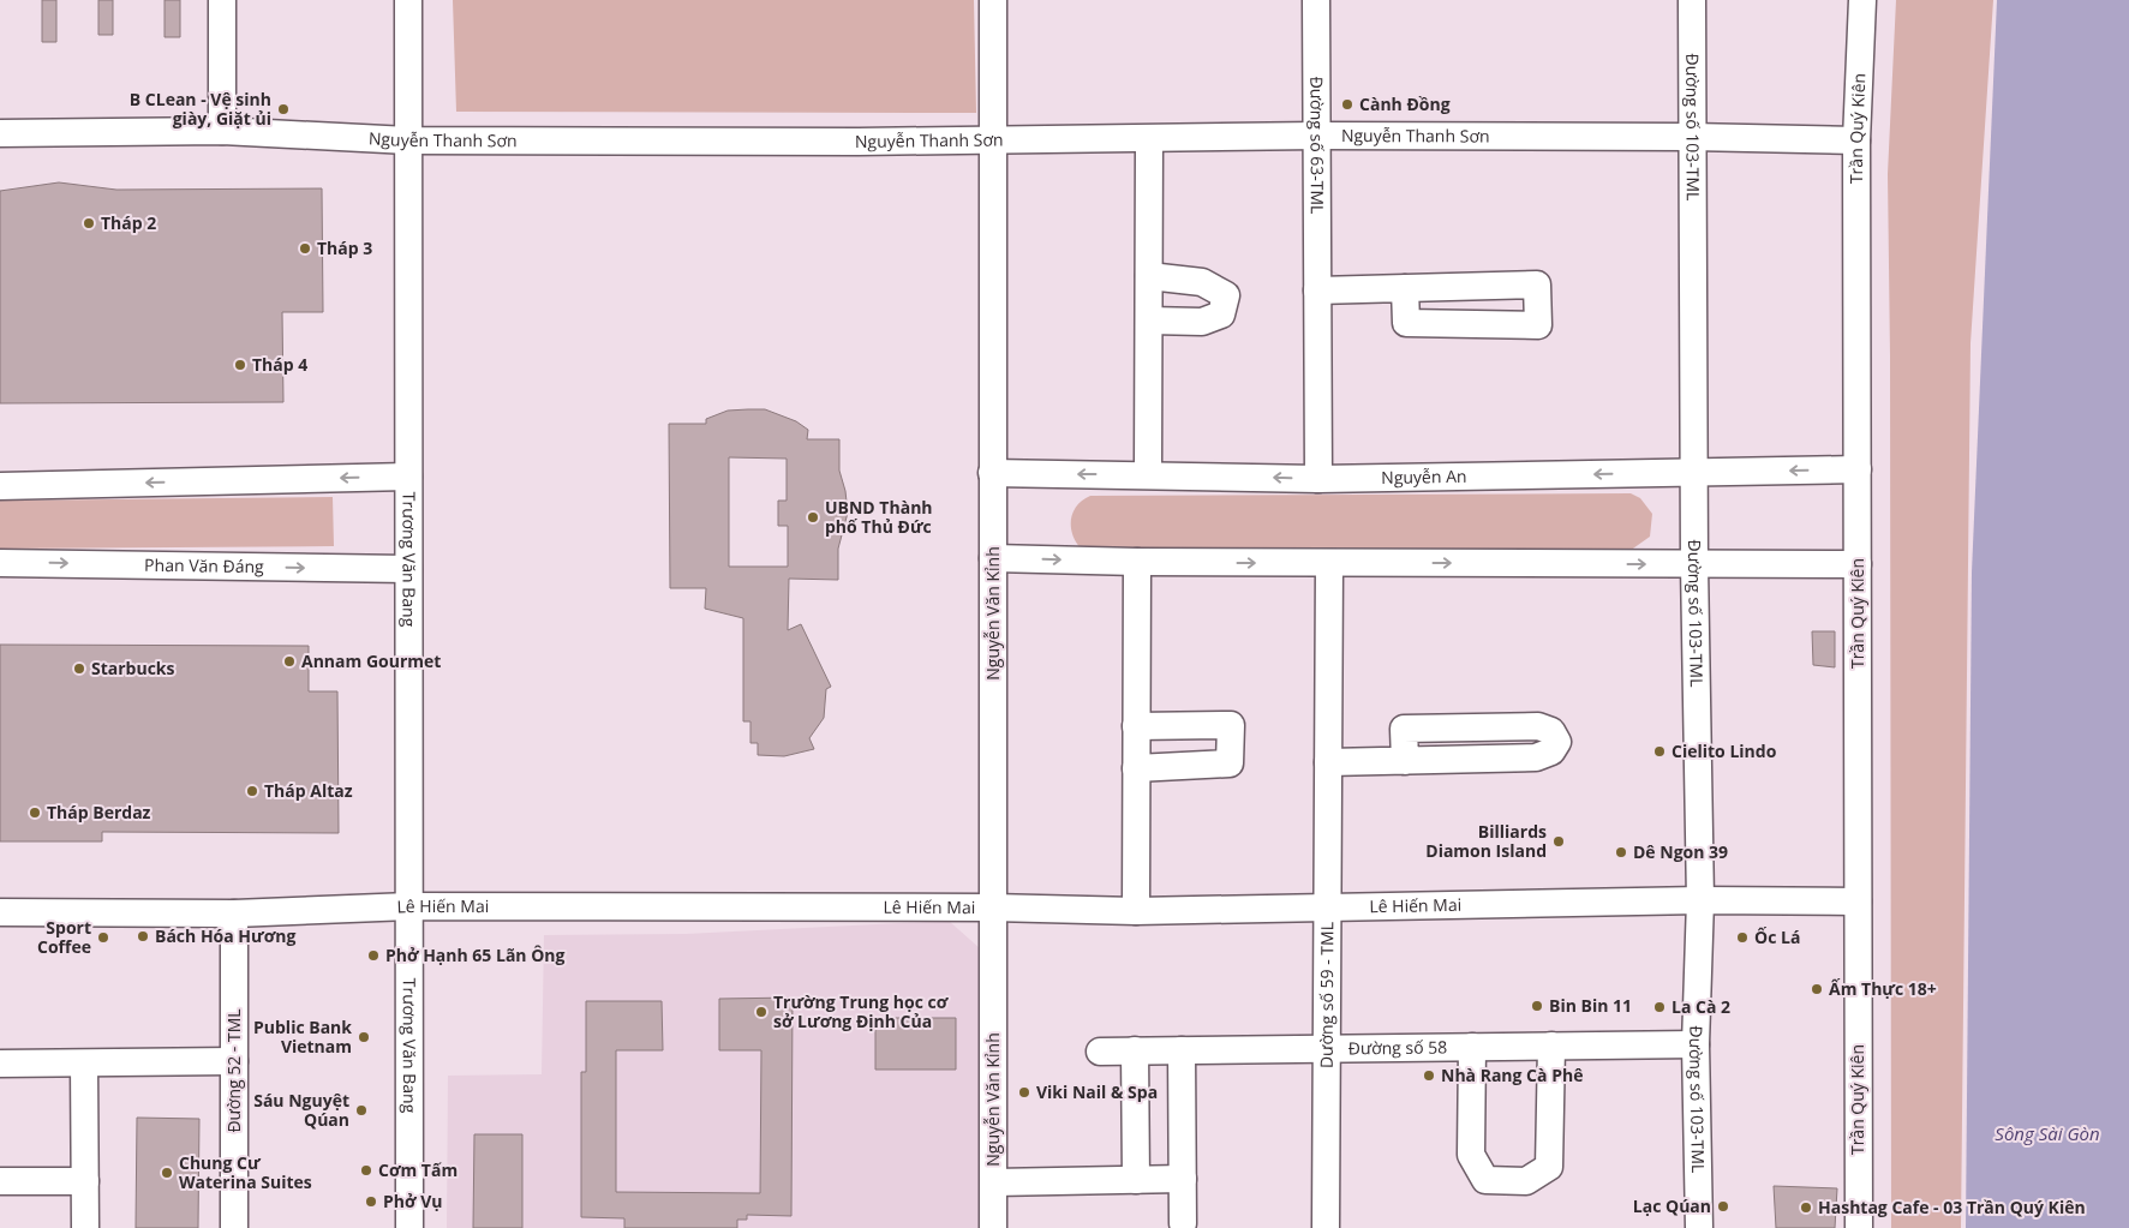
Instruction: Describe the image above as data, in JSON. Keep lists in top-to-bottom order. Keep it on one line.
{"streets":{"street":["Trần Quý Kiên","Đường số 103-TML","Nguyễn Thanh Sơn","Đường số 63-TML","Nguyễn An","Trương Văn Bang","Phan Văn Đáng","Nguyễn Văn Kỉnh","Lê Hiến Mai","Dường số 59 - TML","Đường số 58","Đường 52 - TML"]},"crossings":[["Trần Quý Kiên","Nguyễn Thanh Sơn"],["Trần Quý Kiên","Nguyễn An"],["Trần Quý Kiên","Lê Hiến Mai"],["Đường số 103-TML","Nguyễn Thanh Sơn"],["Đường số 103-TML","Nguyễn An"],["Đường số 103-TML","Lê Hiến Mai"],["Đường số 103-TML","Đường số 58"],["Nguyễn Thanh Sơn","Đường số 63-TML"],["Nguyễn Thanh Sơn","Trương Văn Bang"],["Nguyễn Thanh Sơn","Nguyễn Văn Kỉnh"],["Đường số 63-TML","Nguyễn An"],["Nguyễn An","Nguyễn Văn Kỉnh"],["Trương Văn Bang","Phan Văn Đáng"],["Trương Văn Bang","Lê Hiến Mai"],["Nguyễn Văn Kỉnh","Lê Hiến Mai"],["Lê Hiến Mai","Dường số 59 - TML"],["Lê Hiến Mai","Đường 52 - TML"],["Dường số 59 - TML","Đường số 58"]],"water":["Sông Sài Gòn"],"places":["Cành Đồng","B CLean - Vệ sinh giày, Giặt ủi","Tháp 2","Tháp 3","Tháp 4","UBND Thành phố Thủ Đức","Annam Gourmet","Starbucks","Cielito Lindo","Tháp Altaz","Tháp Berdaz","Billiards Diamon Island","Dê Ngon 39","Bách Hóa Hương","Sport Coffee","Ốc Lá","Phở Hạnh 65 Lãn Ông","Ấm Thực 18+","Bin Bin 11","La Cà 2","Trường Trung học cơ sở Lương Định Của","Public Bank Vietnam","Nhà Rang Cà Phê","Viki Nail & Spa","Sáu Nguyệt Qúan","Cơm Tấm","Chung Cư Waterina Suites","Phở Vụ","Lạc Qúan","Hashtag Cafe - 03 Trần Quý Kiên"]}
